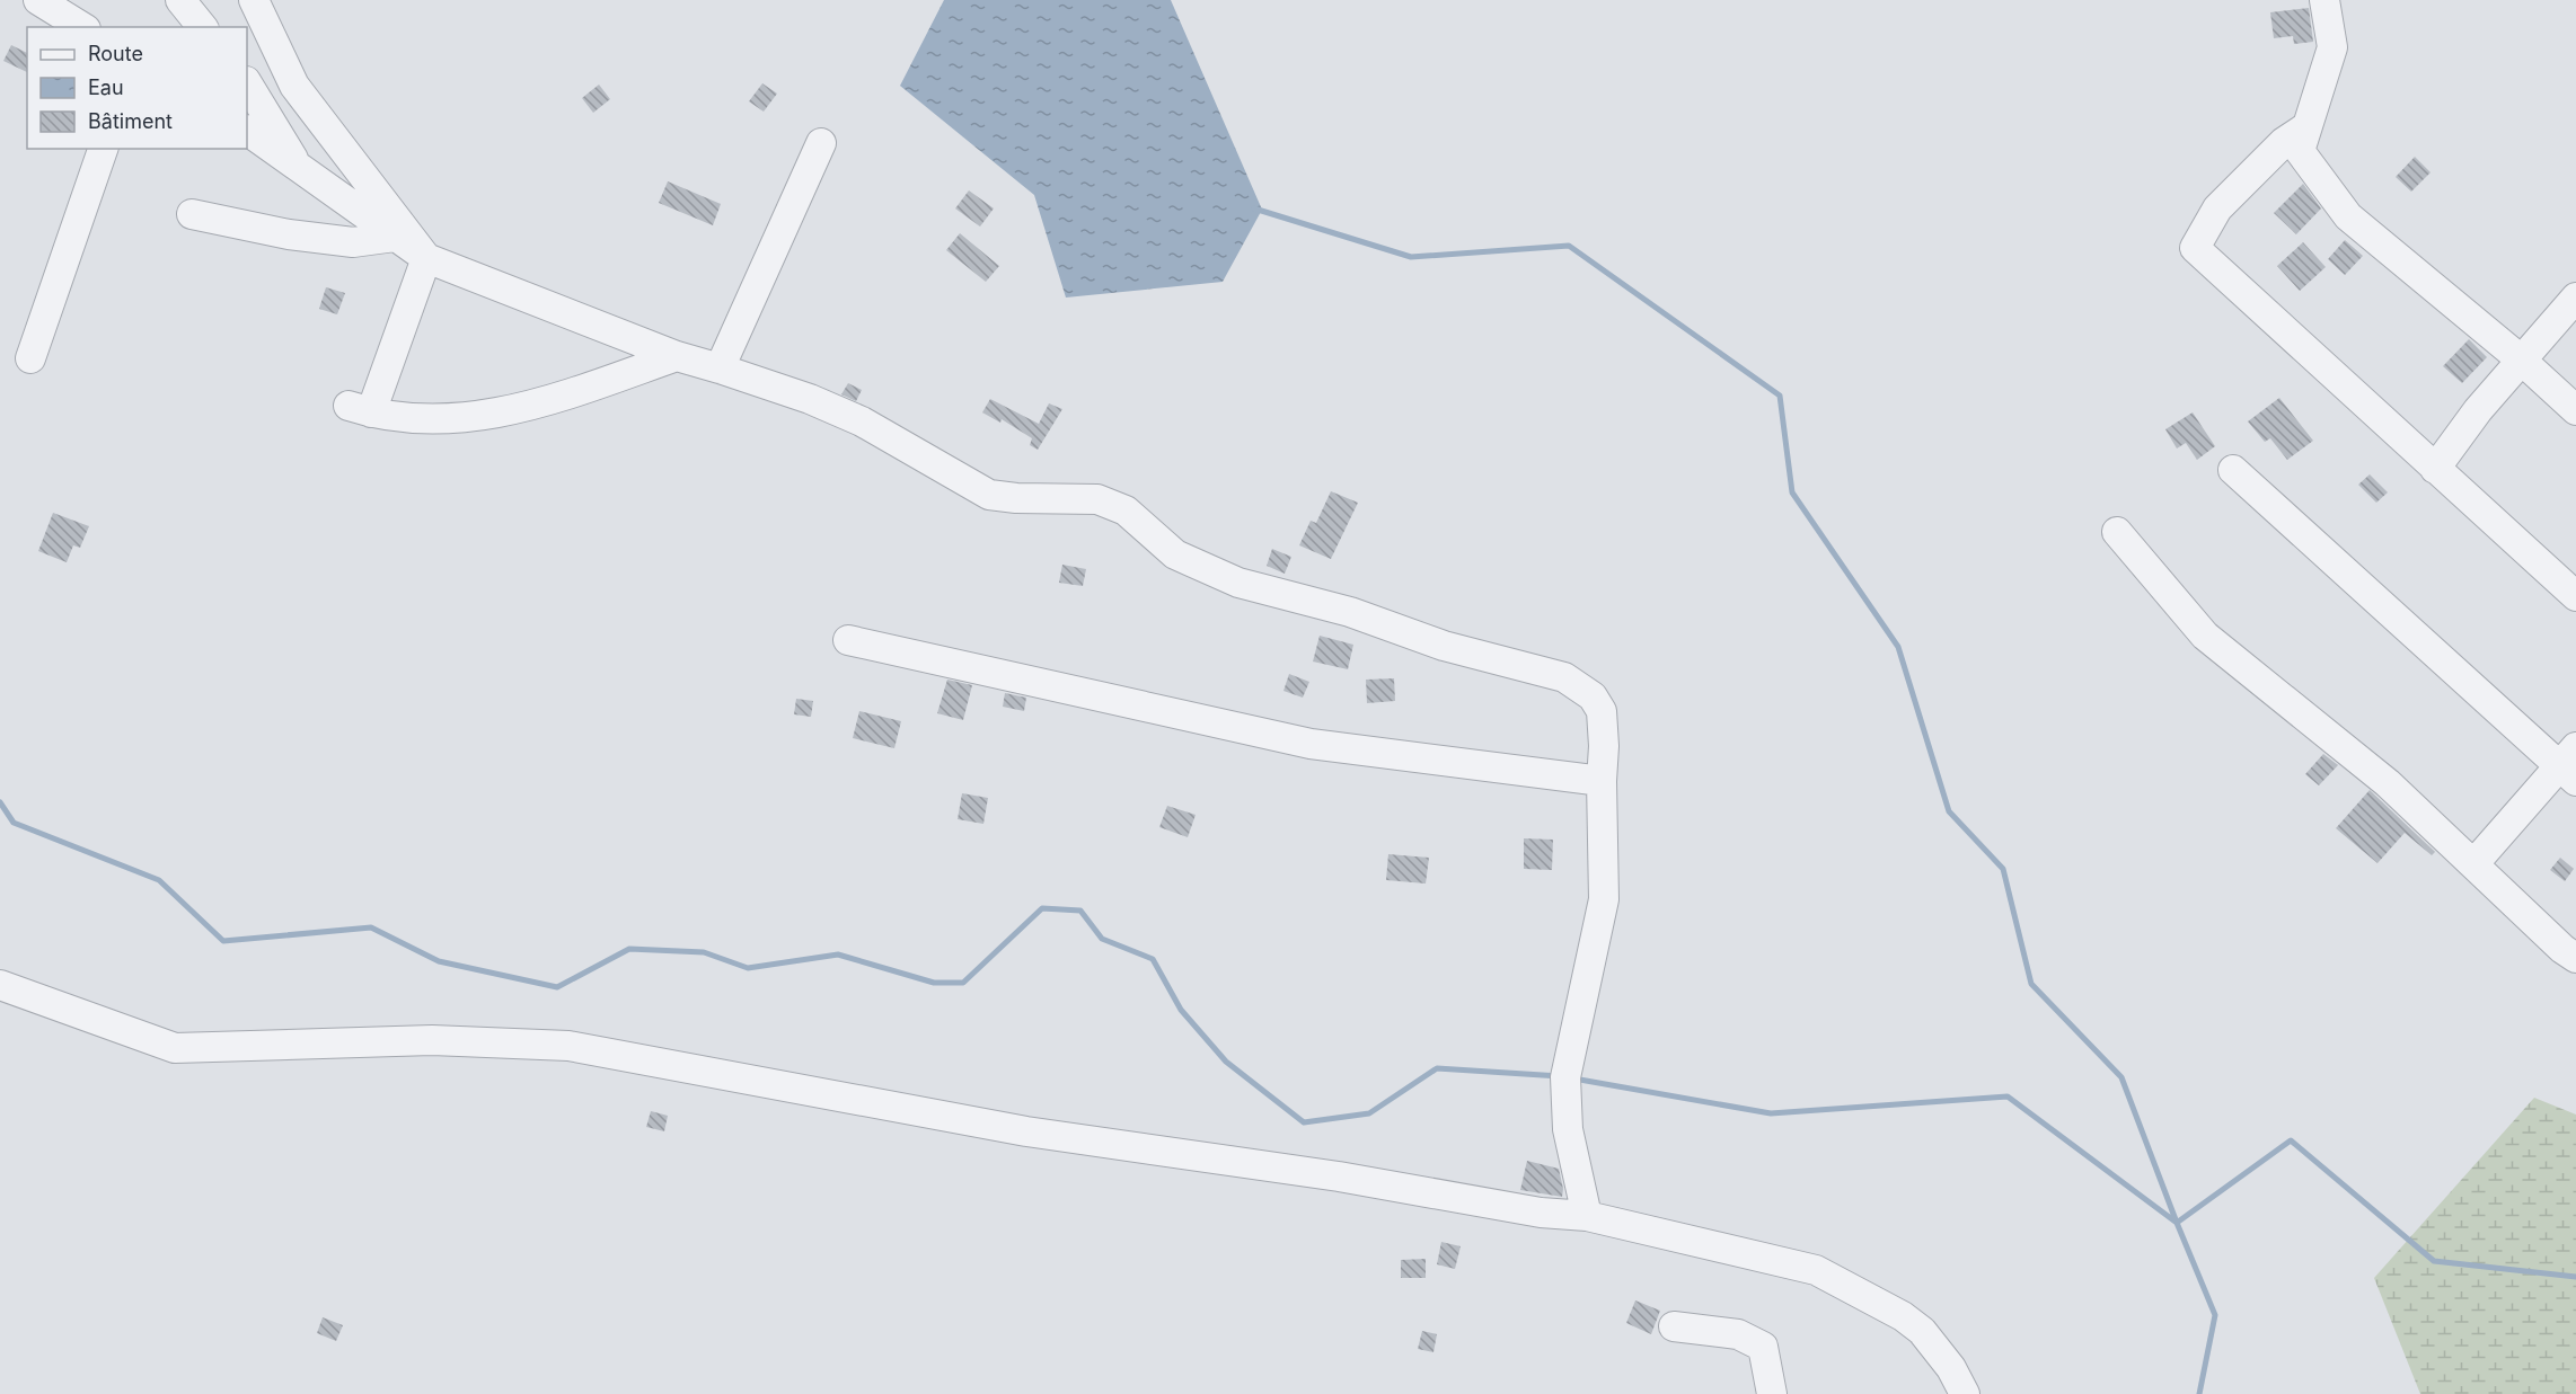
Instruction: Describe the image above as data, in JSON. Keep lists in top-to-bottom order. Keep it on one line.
{"legend":["Route","Eau","Bâtiment"]}
